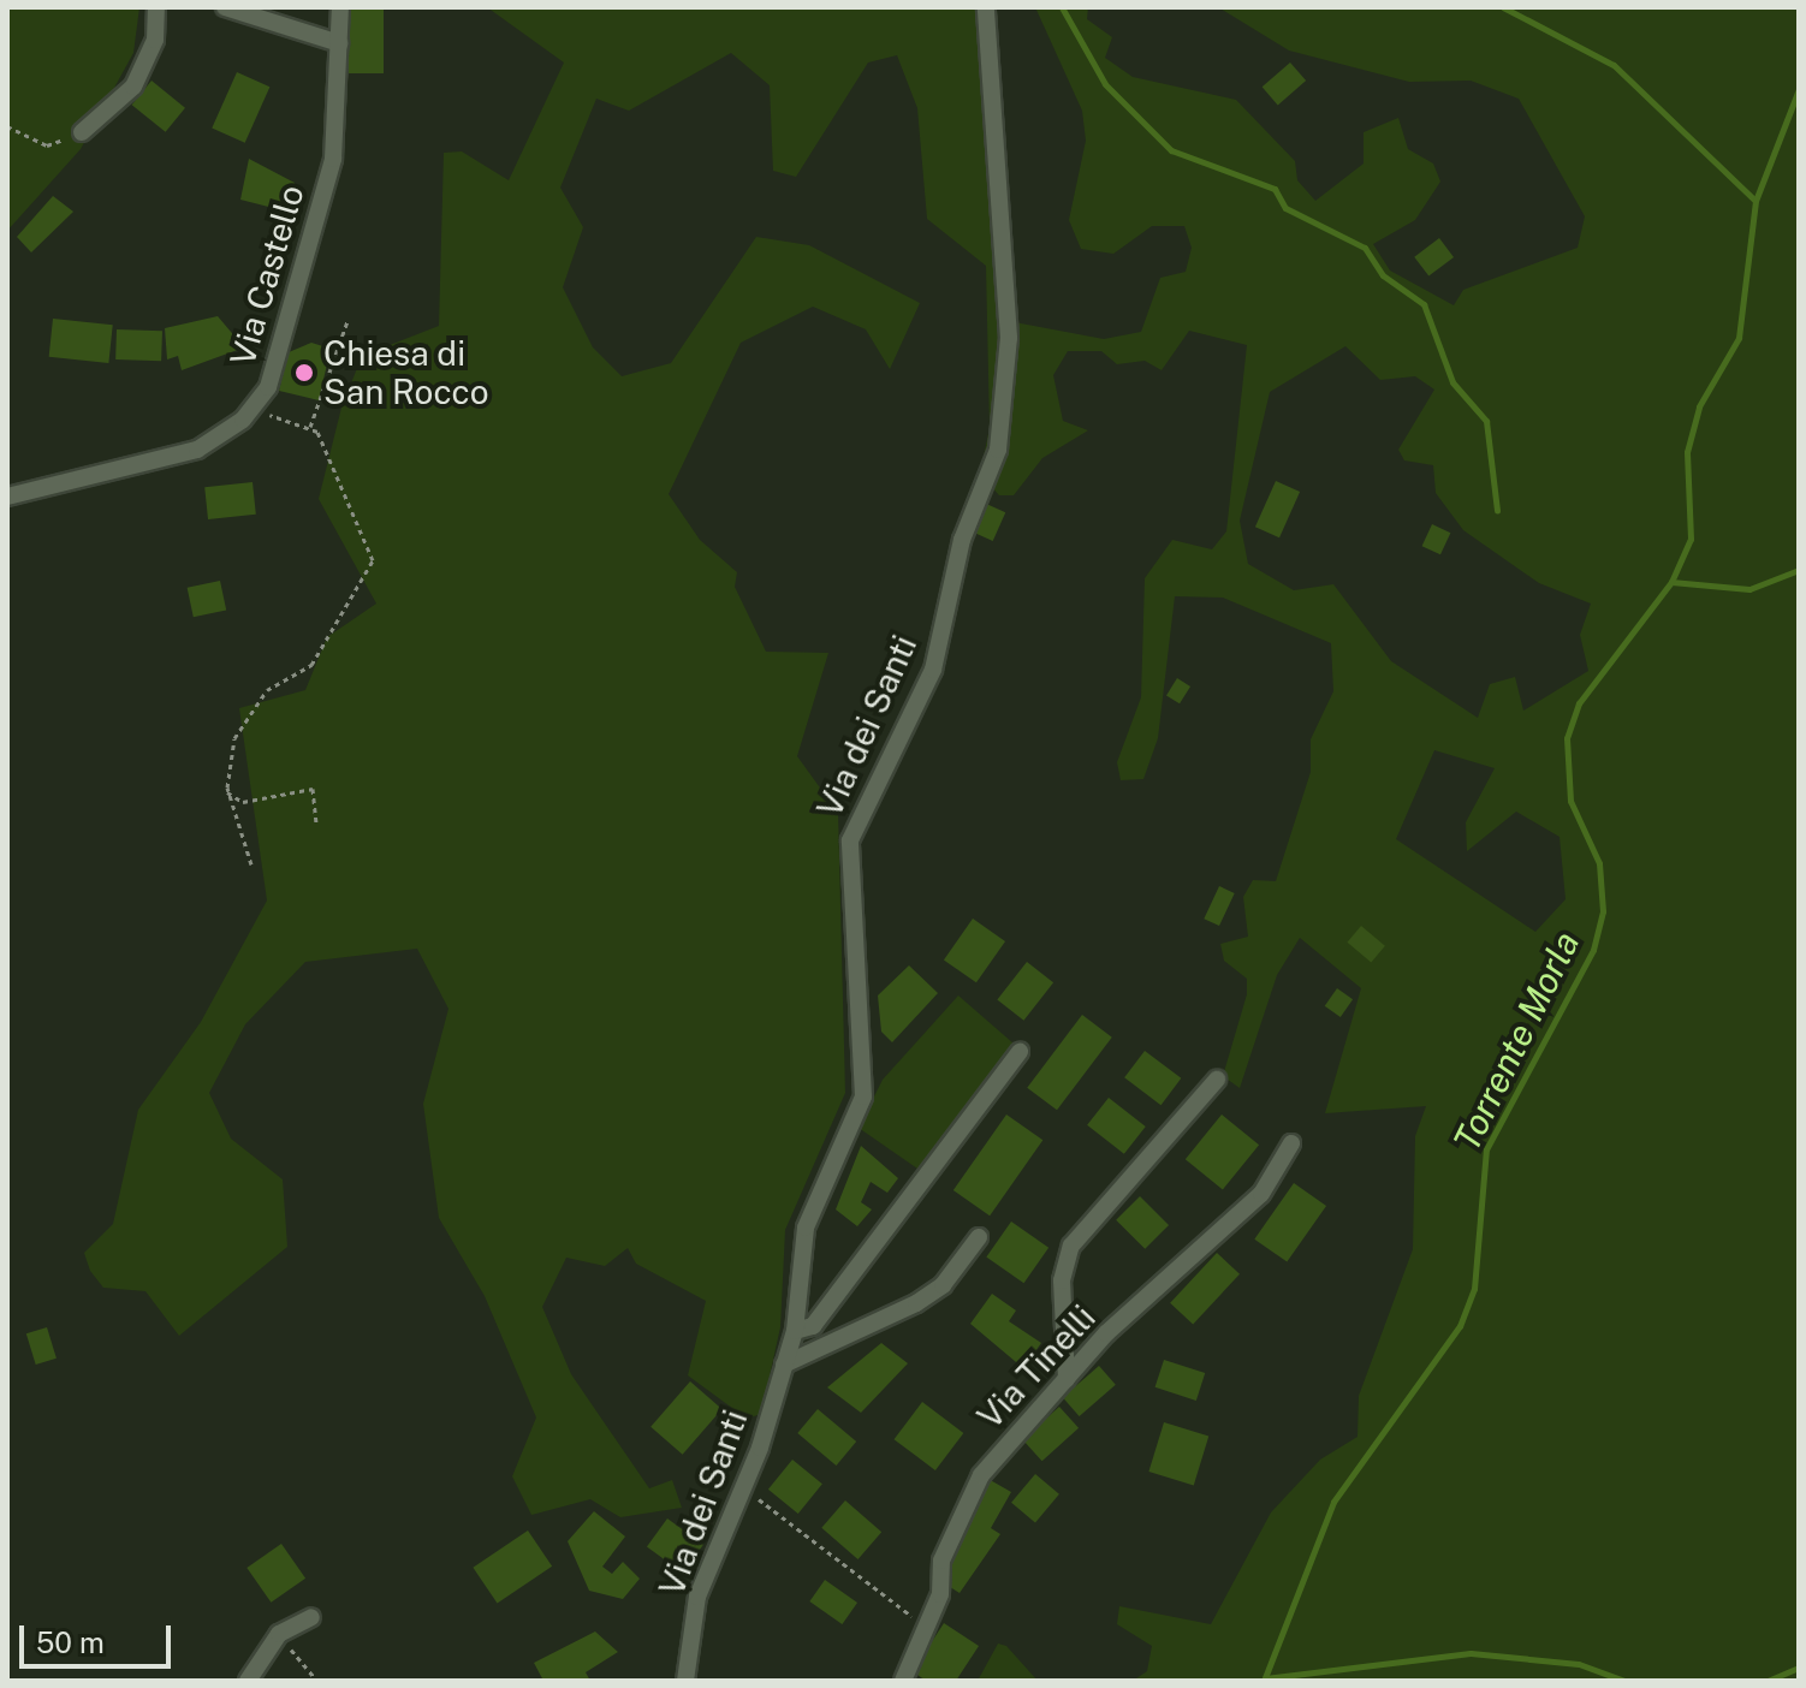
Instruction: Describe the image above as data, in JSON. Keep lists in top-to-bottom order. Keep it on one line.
{"streets":{"street":["Via Castello","Via dei Santi","Via Tinelli"]},"water":["Torrente Morla"],"places":["Chiesa di San Rocco"],"scale_bar":"50 m"}
